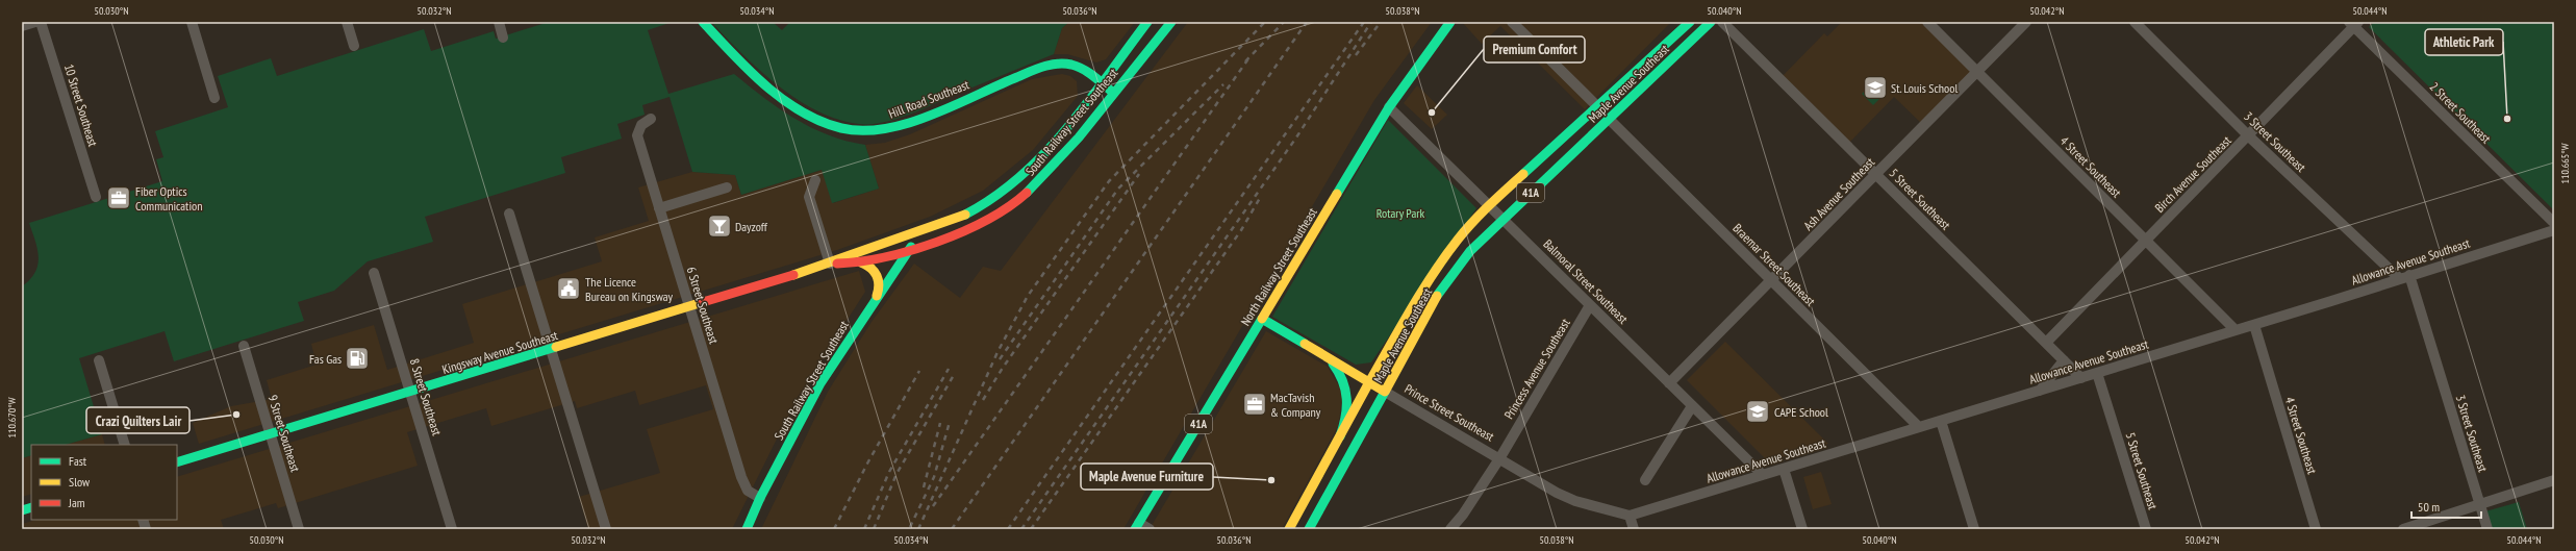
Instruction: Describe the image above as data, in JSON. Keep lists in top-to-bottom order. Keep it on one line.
{"streets":{"main road":["Maple Avenue Southeast","Hill Road Southeast","South Railway Street Southeast","41A","North Railway Street Southeast","Kingsway Avenue Southeast","Prince Street Southeast"],"street":["10 Street Southeast","2 Street Southeast","3 Street Southeast","4 Street Southeast","Birch Avenue Southeast","Ash Avenue Southeast","5 Street Southeast","Allowance Avenue Southeast","Braemar Street Southeast","Balmoral Street Southeast","6 Street Southeast","Princess Avenue Southeast","8 Street Southeast","9 Street Southeast"]},"crossings":[["Maple Avenue Southeast","Braemar Street Southeast"],["Maple Avenue Southeast","Balmoral Street Southeast"],["Maple Avenue Southeast","Prince Street Southeast"],["Hill Road Southeast","South Railway Street Southeast"],["2 Street Southeast","Birch Avenue Southeast"],["South Railway Street Southeast","6 Street Southeast"],["South Railway Street Southeast","Kingsway Avenue Southeast"],["3 Street Southeast","Birch Avenue Southeast"],["3 Street Southeast","Allowance Avenue Southeast"],["4 Street Southeast","Birch Avenue Southeast"],["4 Street Southeast","Ash Avenue Southeast"],["4 Street Southeast","Allowance Avenue Southeast"],["Birch Avenue Southeast","5 Street Southeast"],["Ash Avenue Southeast","5 Street Southeast"],["Ash Avenue Southeast","Braemar Street Southeast"],["Ash Avenue Southeast","Balmoral Street Southeast"],["5 Street Southeast","Allowance Avenue Southeast"],["Allowance Avenue Southeast","Braemar Street Southeast"],["Allowance Avenue Southeast","Balmoral Street Southeast"],["Allowance Avenue Southeast","Prince Street Southeast"],["North Railway Street Southeast","Balmoral Street Southeast"],["North Railway Street Southeast","Prince Street Southeast"],["Balmoral Street Southeast","Princess Avenue Southeast"],["6 Street Southeast","Kingsway Avenue Southeast"],["Kingsway Avenue Southeast","8 Street Southeast"],["Kingsway Avenue Southeast","9 Street Southeast"],["Princess Avenue Southeast","Prince Street Southeast"]],"parks":["Rotary Park"],"places":{"school or university":["St. Louis School","CAPE School"],"other":["Premium Comfort","Athletic Park","Crazi Quilters Lair","Maple Avenue Furniture"],"office":["Fiber Optics Communication","MacTavish & Company"],"bar":["Dayzoff"],"public building":["The Licence Bureau on Kingsway"],"fuel station":["Fas Gas"]},"legend":["Fast","Slow","Jam"],"scale_bar":"50 m","coordinates":["50.030°N","50.032°N","50.034°N","50.036°N","50.038°N","50.040°N","50.042°N","50.044°N","110.665°W","110.670°W"]}
